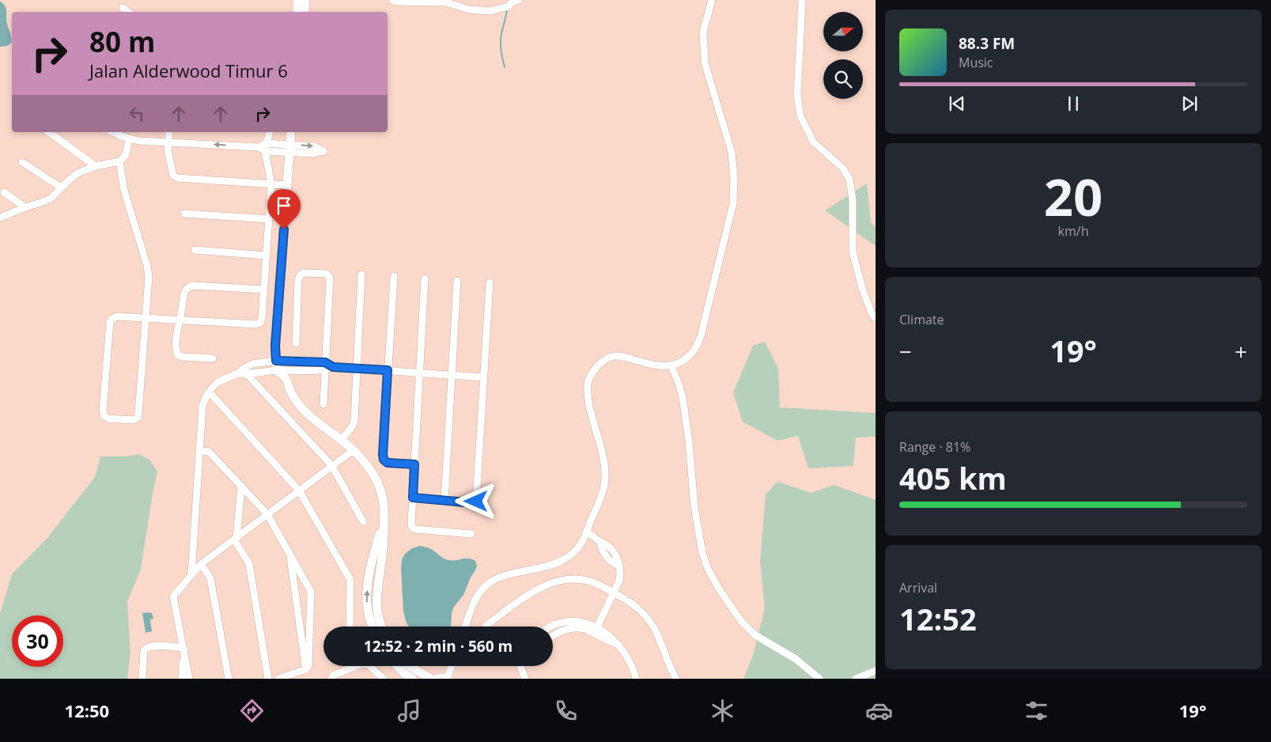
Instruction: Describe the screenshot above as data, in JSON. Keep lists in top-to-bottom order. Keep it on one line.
{"north":"right","page":{"turn":["80 m","Jalan Alderwood Timur 6"],"song":["88.3 FM","Music"],"tile":[["20","km/h"],"Climate",["Range · 81%","405 km"],["Arrival","12:52"]],"heat":["−","19°","+"],"limit":"30","trip":"12:52 · 2 min · 560 m","tabs":["12:50","19°"]}}
